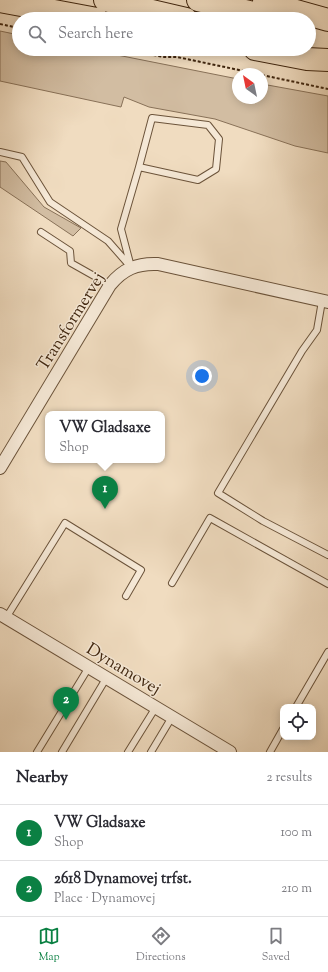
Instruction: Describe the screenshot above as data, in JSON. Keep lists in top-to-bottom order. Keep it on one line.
{"streets":{"street":["Transformervej","Dynamovej"]},"north":"top left","page":{"search":"Search here","popup":["VW Gladsaxe","Shop"],"pins":["1","2"],"heading":["Nearby","2 results"],"list":[{"mark":"1","name":"VW Gladsaxe","note":"Shop","value":"100 m"},{"mark":"2","name":"2618 Dynamovej trfst.","note":"Place · Dynamovej","value":"210 m"}],"nav":["Map","Directions","Saved"]}}
